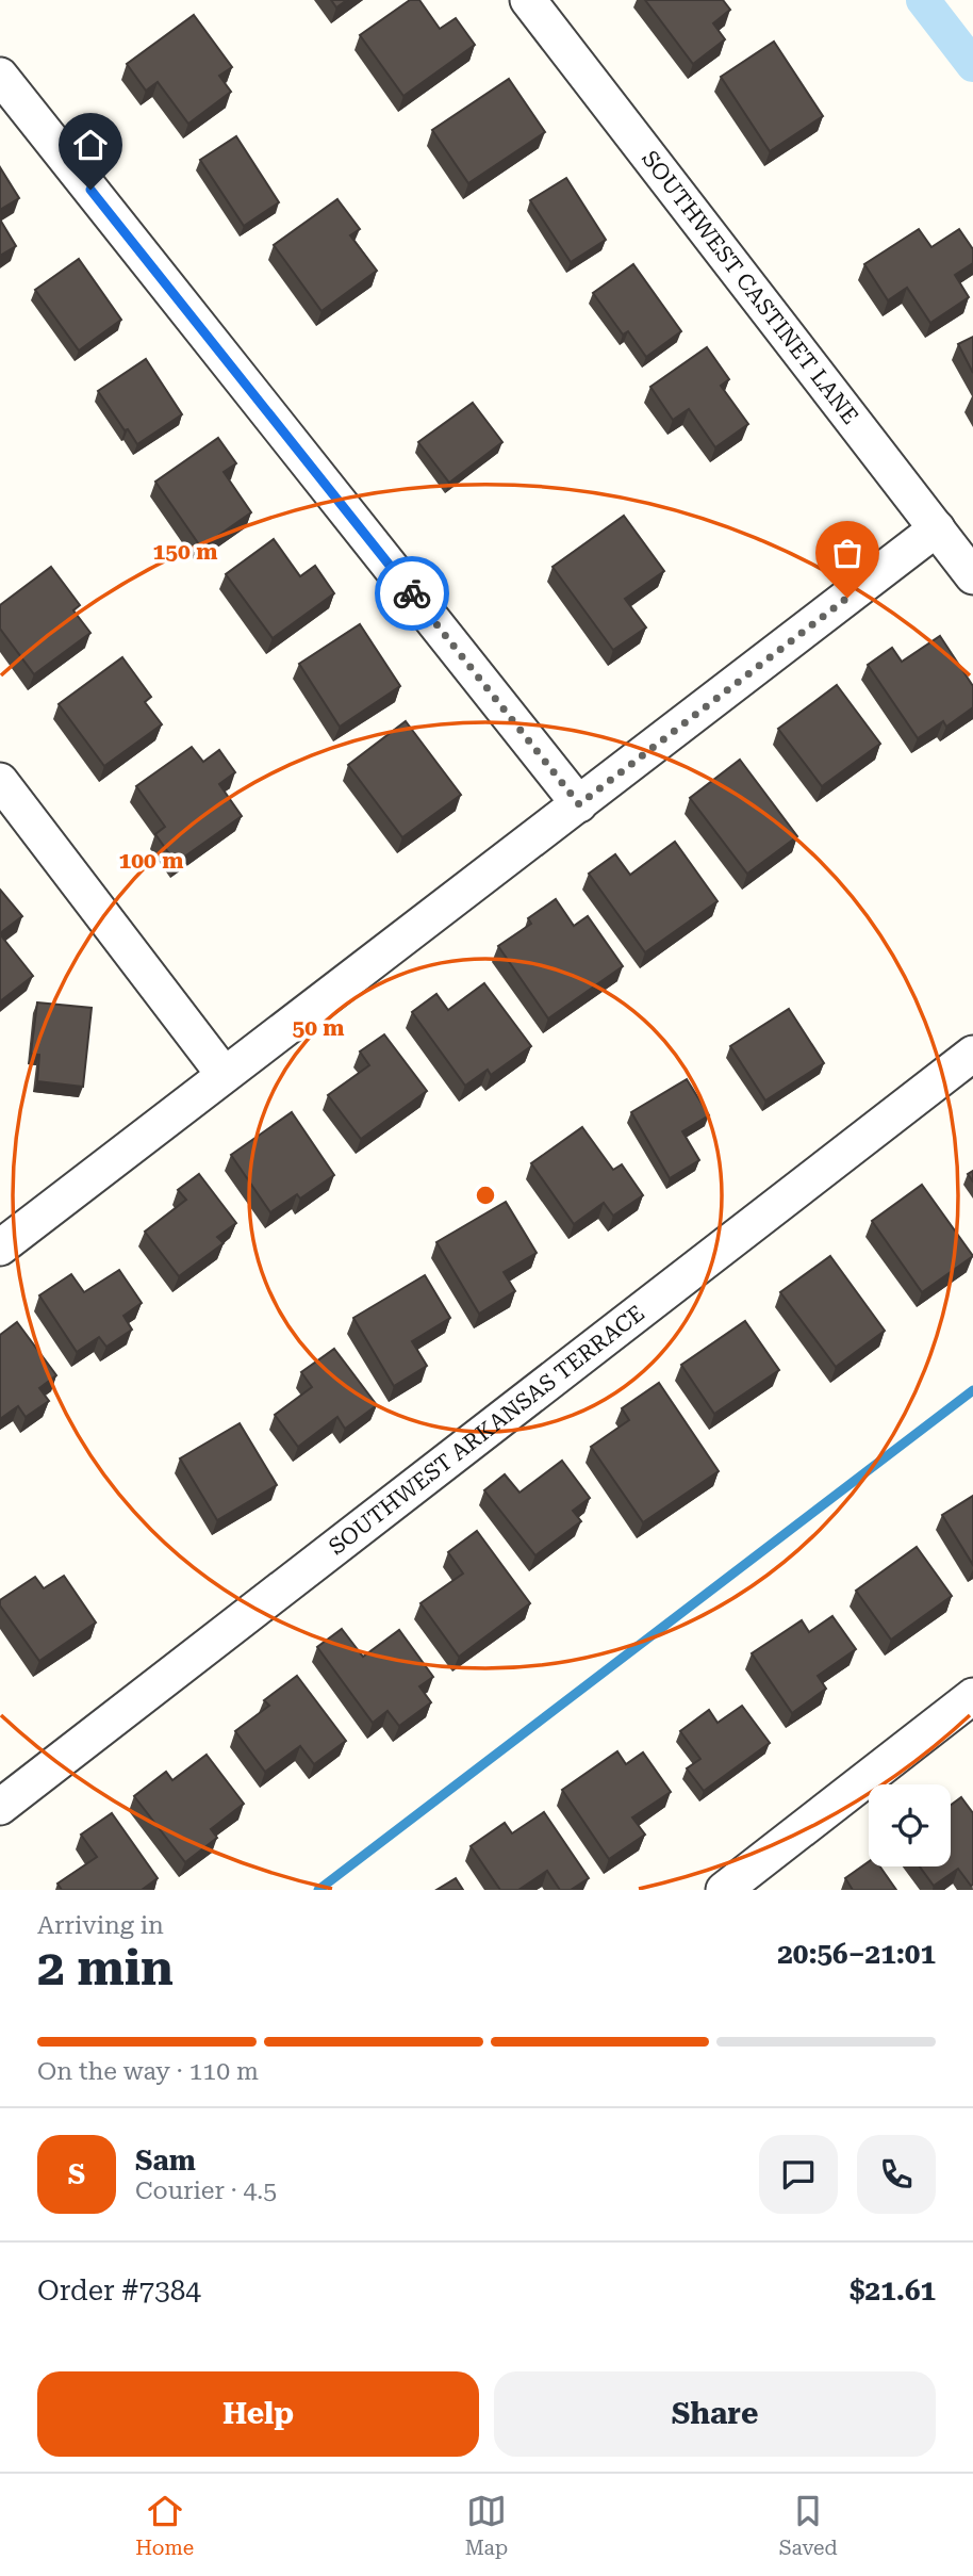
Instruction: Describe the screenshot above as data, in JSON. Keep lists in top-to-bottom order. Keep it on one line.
{"streets":{"street":["SOUTHWEST CASTINET LANE","SOUTHWEST ARKANSAS TERRACE"]},"page":{"heading":["2 min","Arriving in","20:56–21:01"],"panel":["Sam","Courier · 4.5","Order #7384","$21.61"],"bar":"On the way · 110 m","round":"S","buttons":["Help","Share"],"tabs":["Home","Map","Saved"]},"rings":["150 m","100 m","50 m"]}
